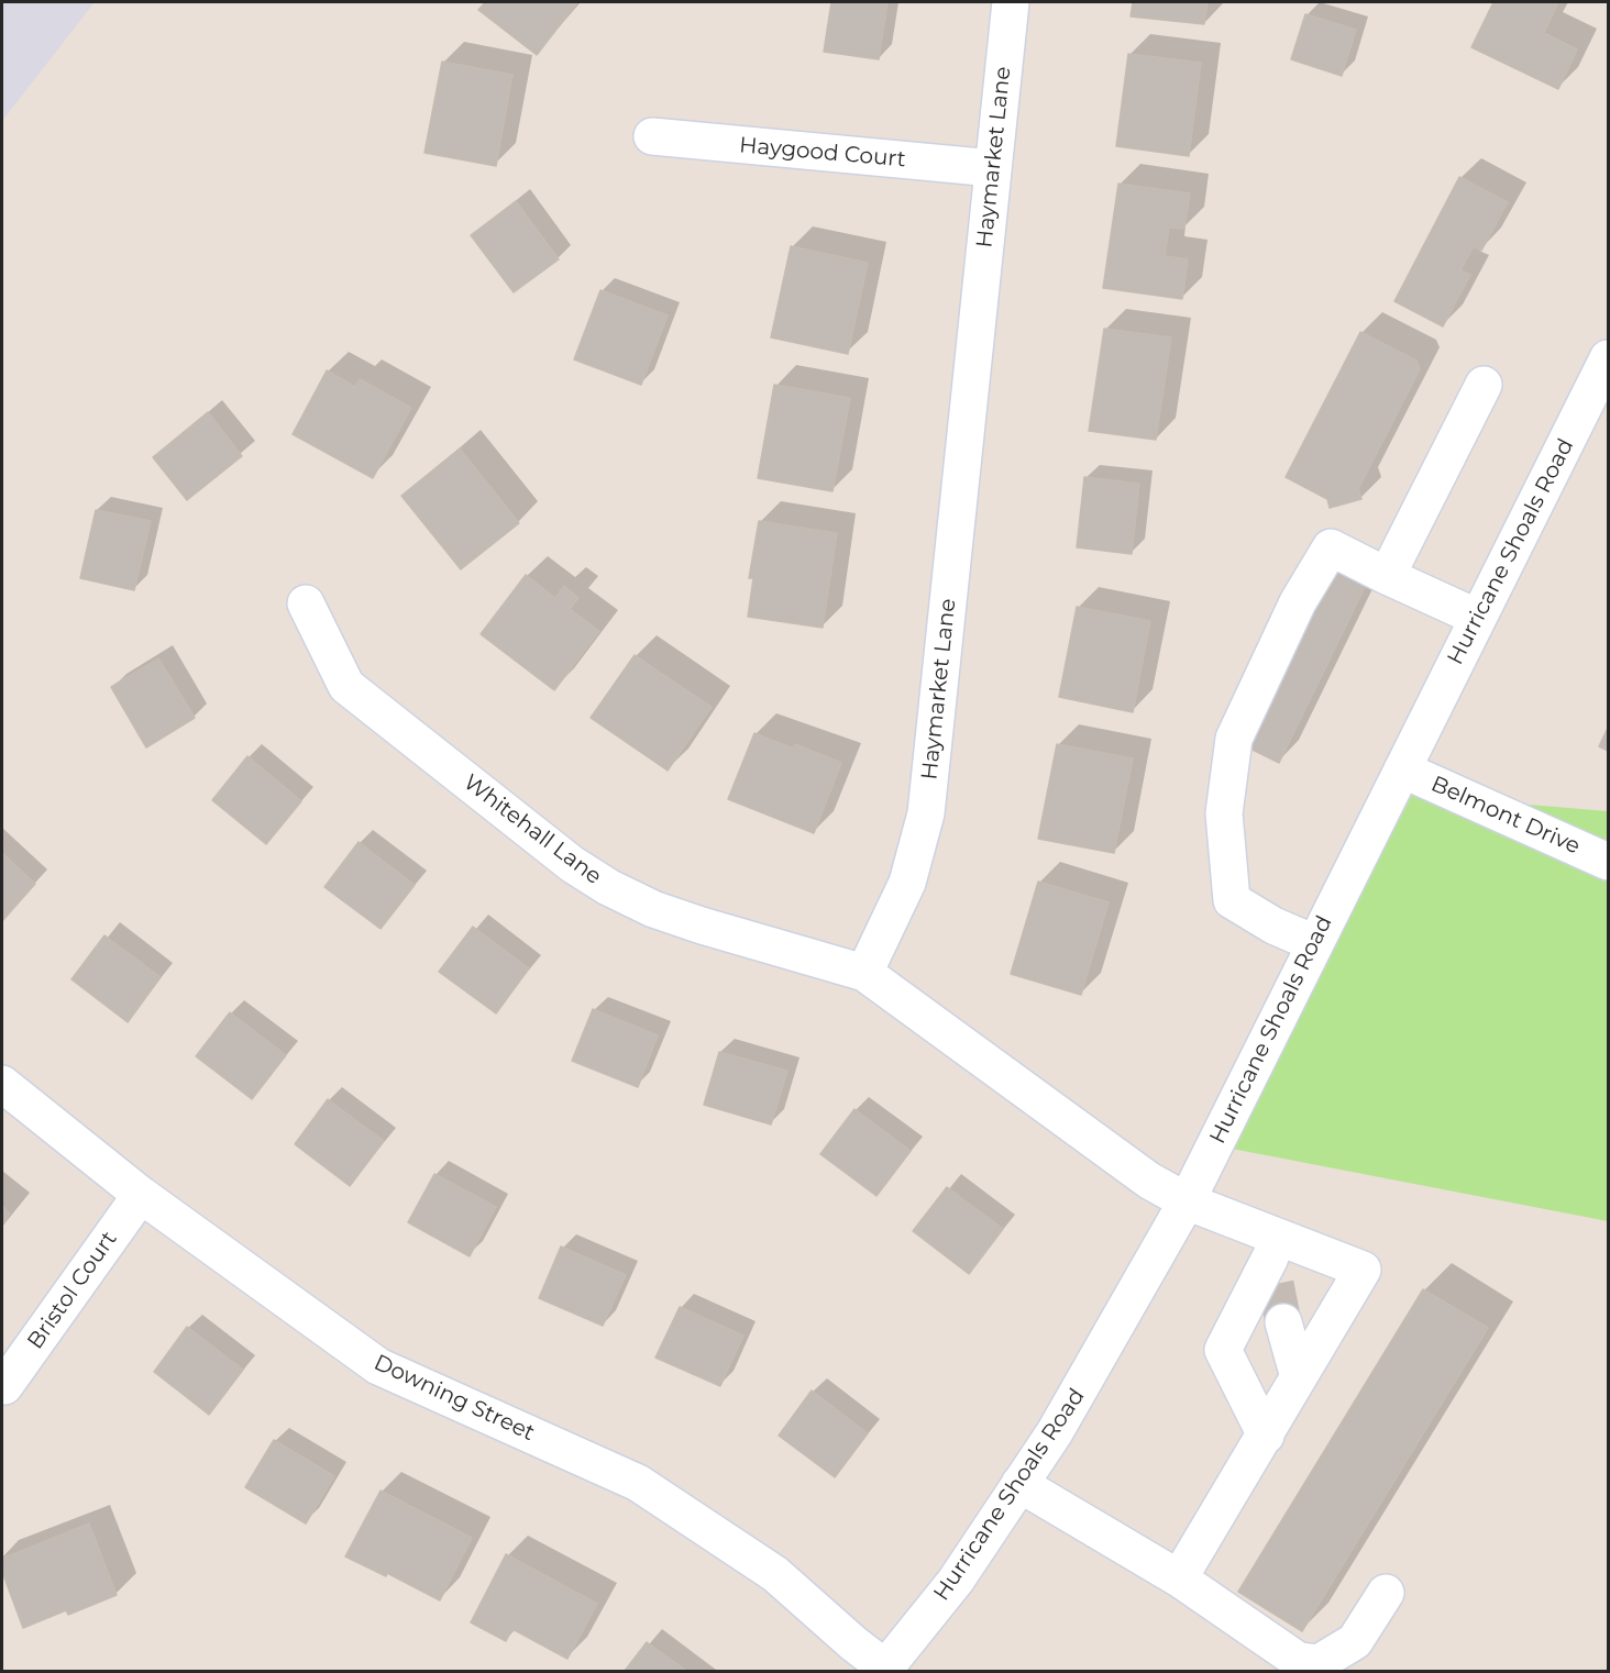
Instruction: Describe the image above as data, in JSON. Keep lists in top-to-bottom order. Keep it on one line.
{"streets":{"street":["Haygood Court","Haymarket Lane","Hurricane Shoals Road","Belmont Drive","Whitehall Lane","Bristol Court","Downing Street"]},"crossings":[["Haygood Court","Haymarket Lane"],["Haymarket Lane","Whitehall Lane"],["Hurricane Shoals Road","Belmont Drive"],["Hurricane Shoals Road","Downing Street"],["Bristol Court","Downing Street"]]}
